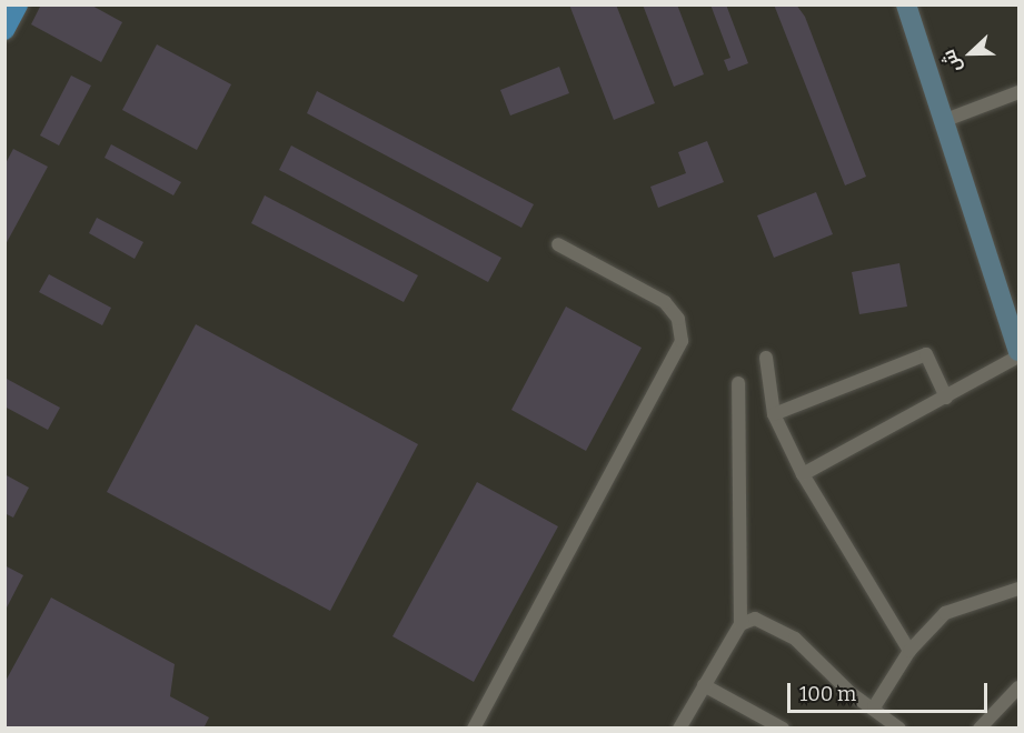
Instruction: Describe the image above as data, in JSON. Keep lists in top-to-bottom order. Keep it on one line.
{"scale_bar":"100 m","north":"left"}
